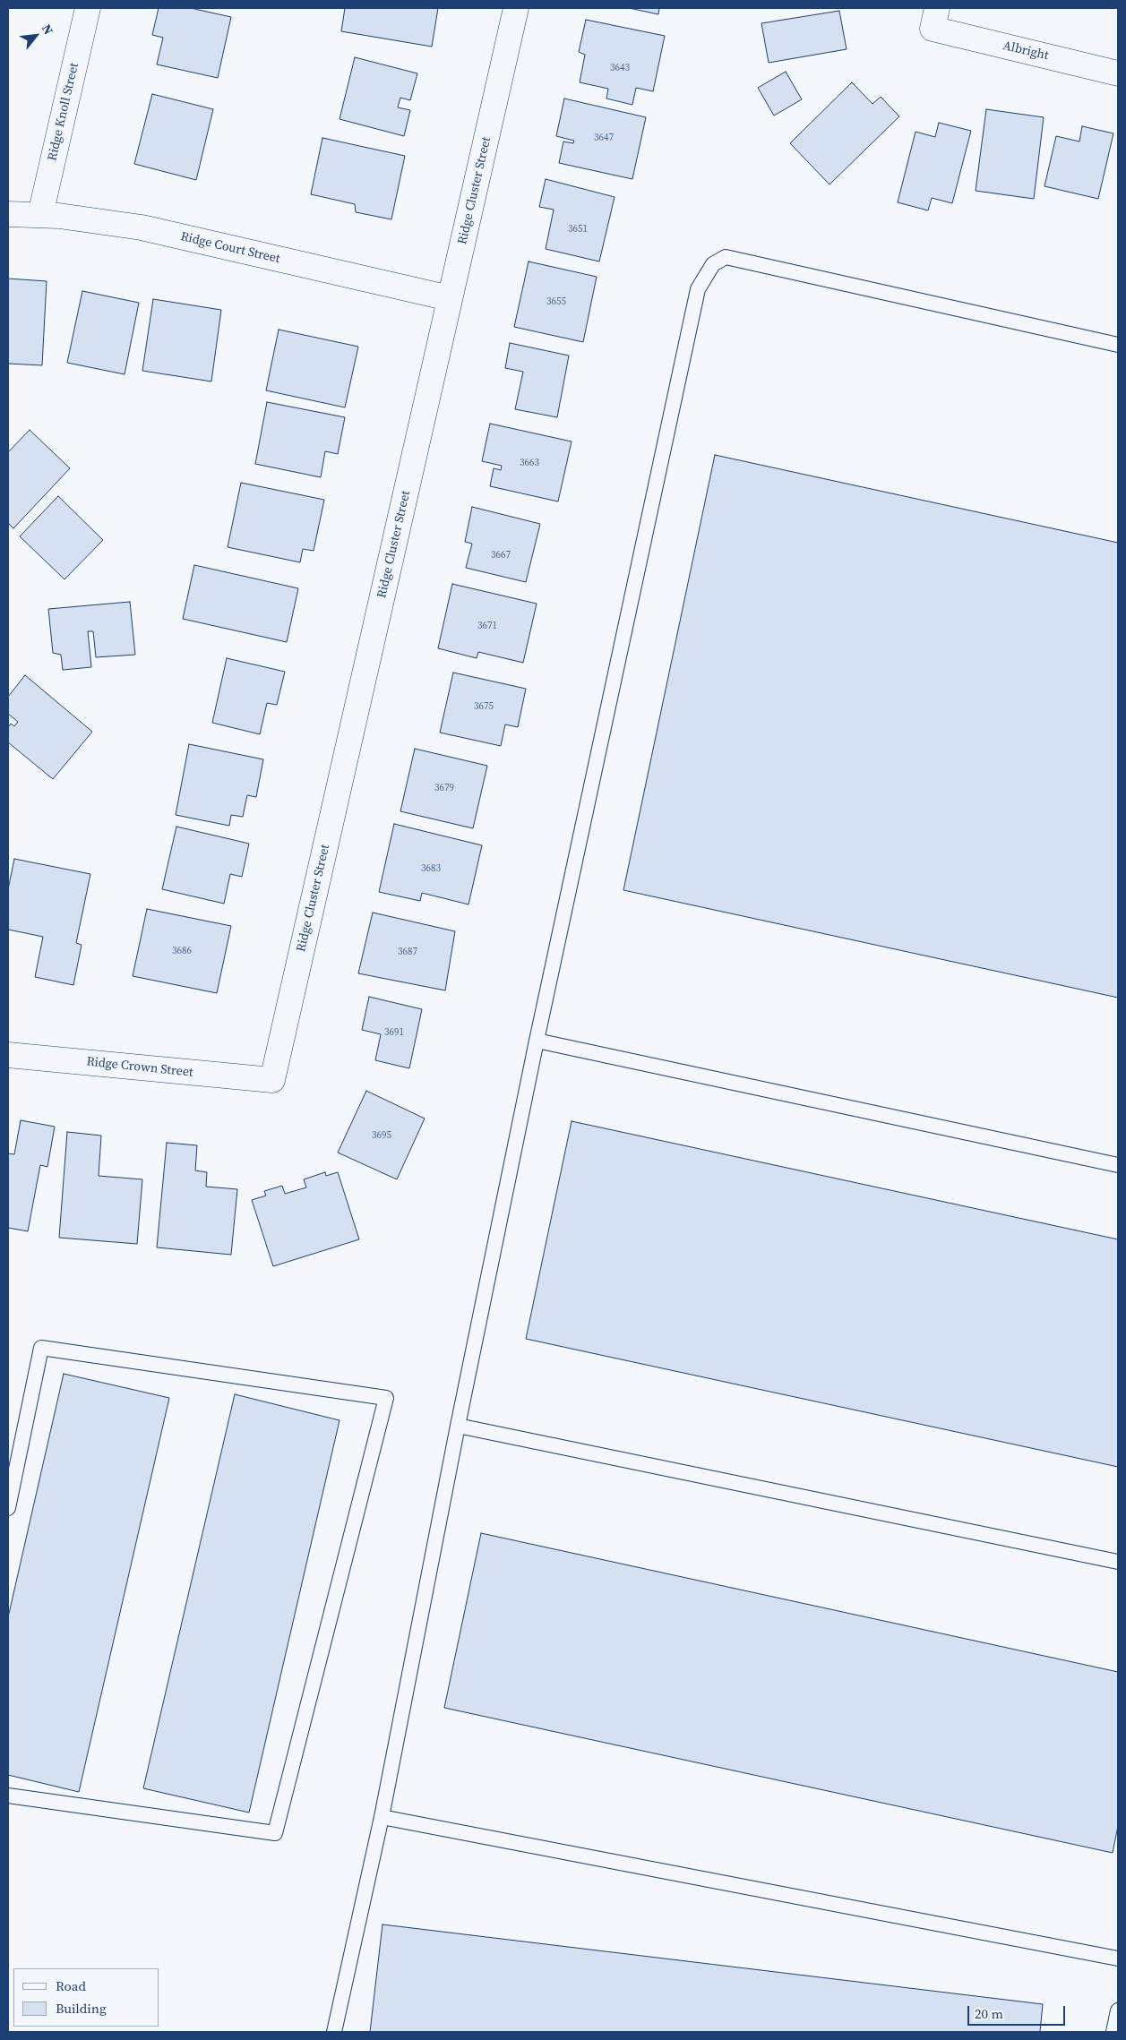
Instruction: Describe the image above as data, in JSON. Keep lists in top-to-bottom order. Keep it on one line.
{"streets":{"street":["Albright","Ridge Knoll Street","Ridge Cluster Street","Ridge Court Street","Ridge Crown Street"]},"crossings":[["Ridge Knoll Street","Ridge Court Street"],["Ridge Cluster Street","Ridge Court Street"],["Ridge Cluster Street","Ridge Crown Street"]],"house_numbers":["3643","3647","3651","3655","3663","3667","3671","3675","3679","3683","3686","3687","3691","3695"],"legend":["Road","Building"],"scale_bar":"20 m","north":"top right"}
